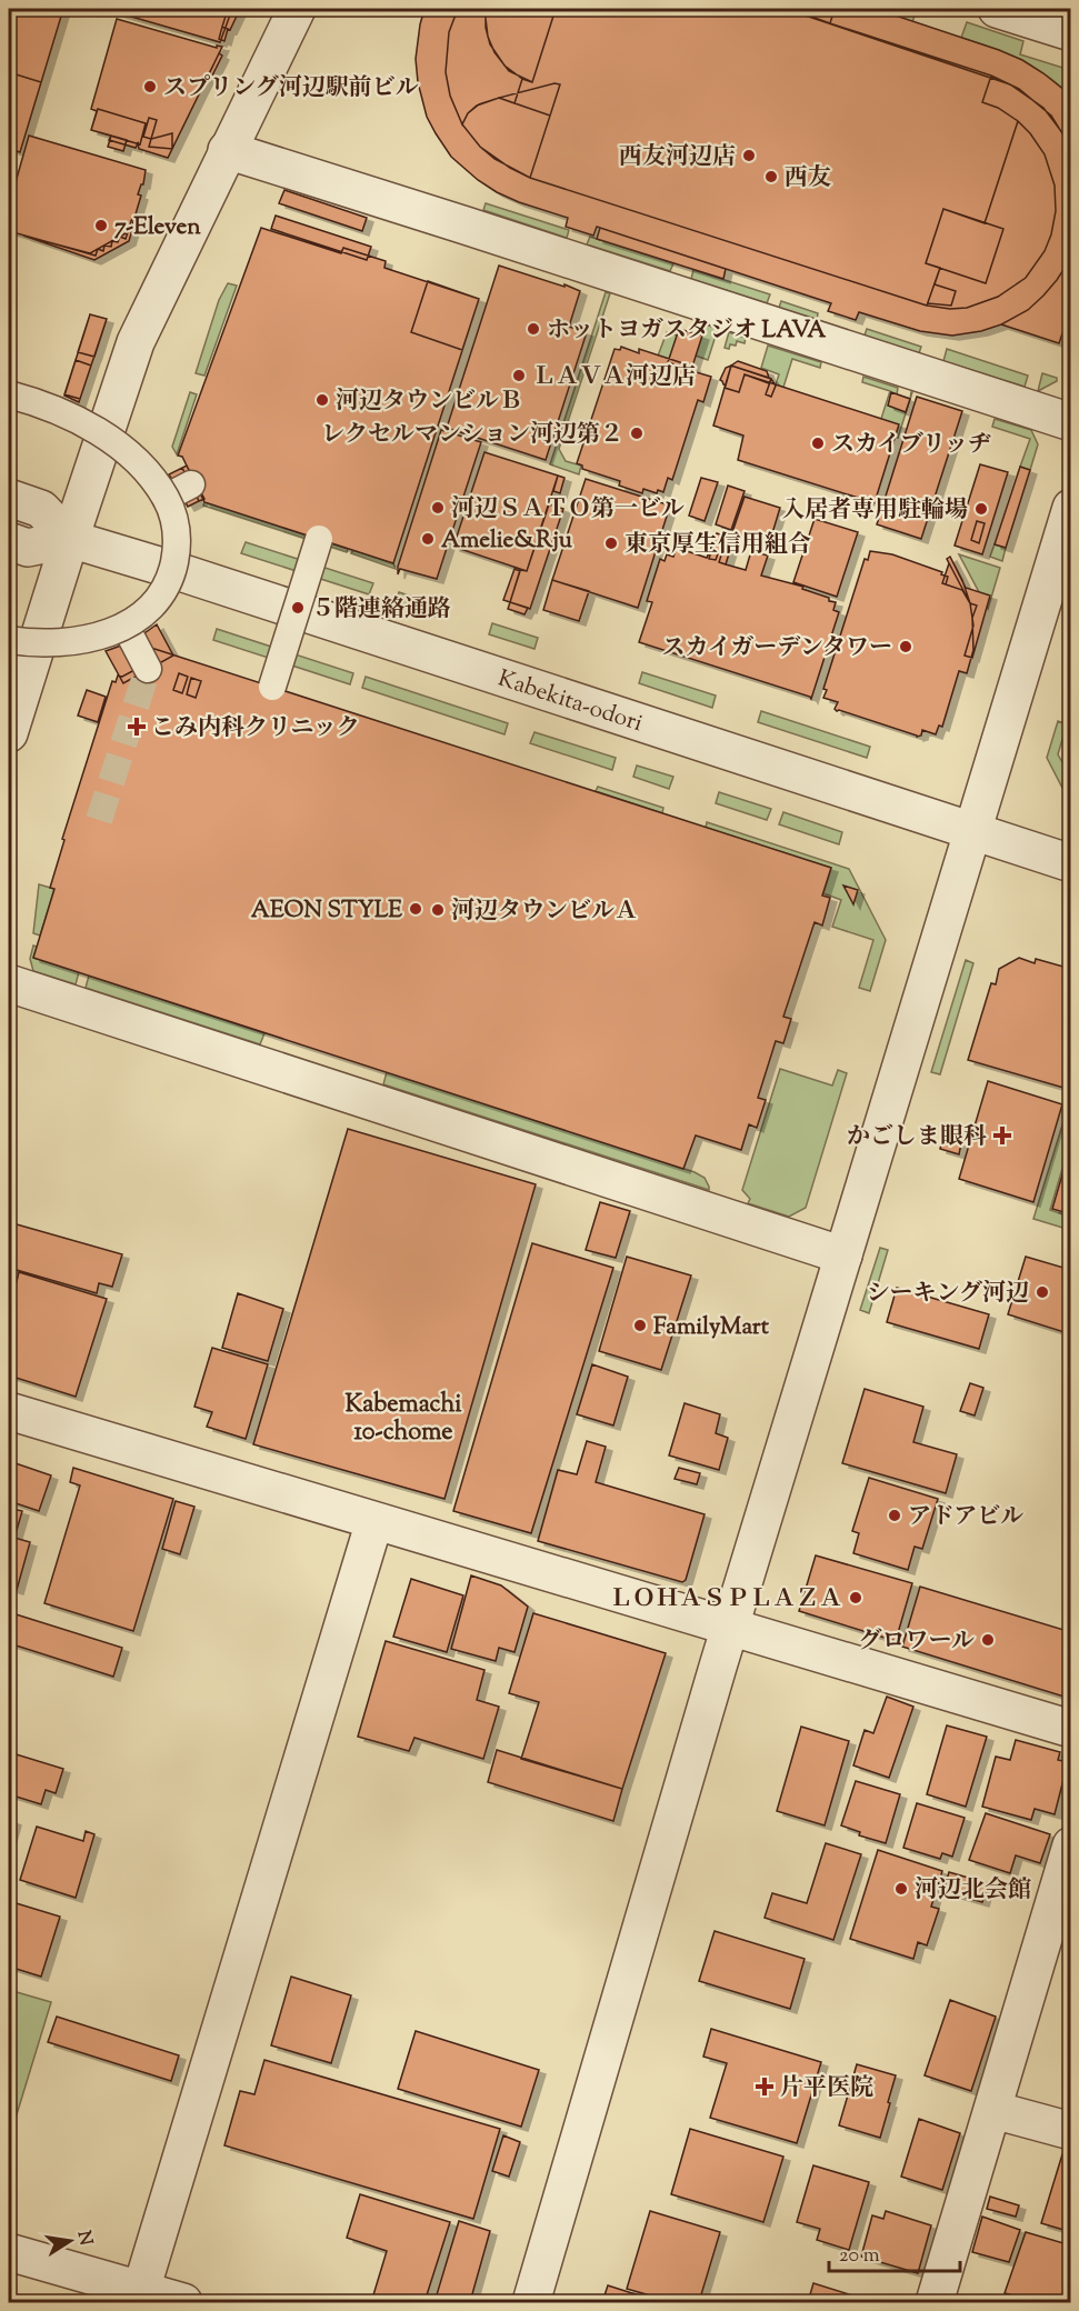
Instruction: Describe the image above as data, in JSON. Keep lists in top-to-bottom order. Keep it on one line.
{"streets":{"street":["Kabekita-odori"]},"districts":["Kabemachi 10-chome"],"places":{"other":["スプリング河辺駅前ビル","西友河辺店","西友","7-Eleven","ホットヨガスタジオ LAVA","ＬＡＶＡ河辺店","河辺タウンビルＢ","レクセルマンション河辺第２","スカイブリッヂ","河辺ＳＡＴＯ第一ビル","入居者専用駐輪場","Amelie&Rju","東京厚生信用組合","５階連絡通路","スカイガーデンタワー","AEON STYLE","河辺タウンビルＡ","シーキング河辺","FamilyMart","アドアビル","ＬＯＨＡＳＰＬＡＺＡ","グロワール","河辺北会館"],"health":["こみ内科クリニック","かごしま眼科","片平医院"]},"scale_bar":"20 m","north":"right"}
